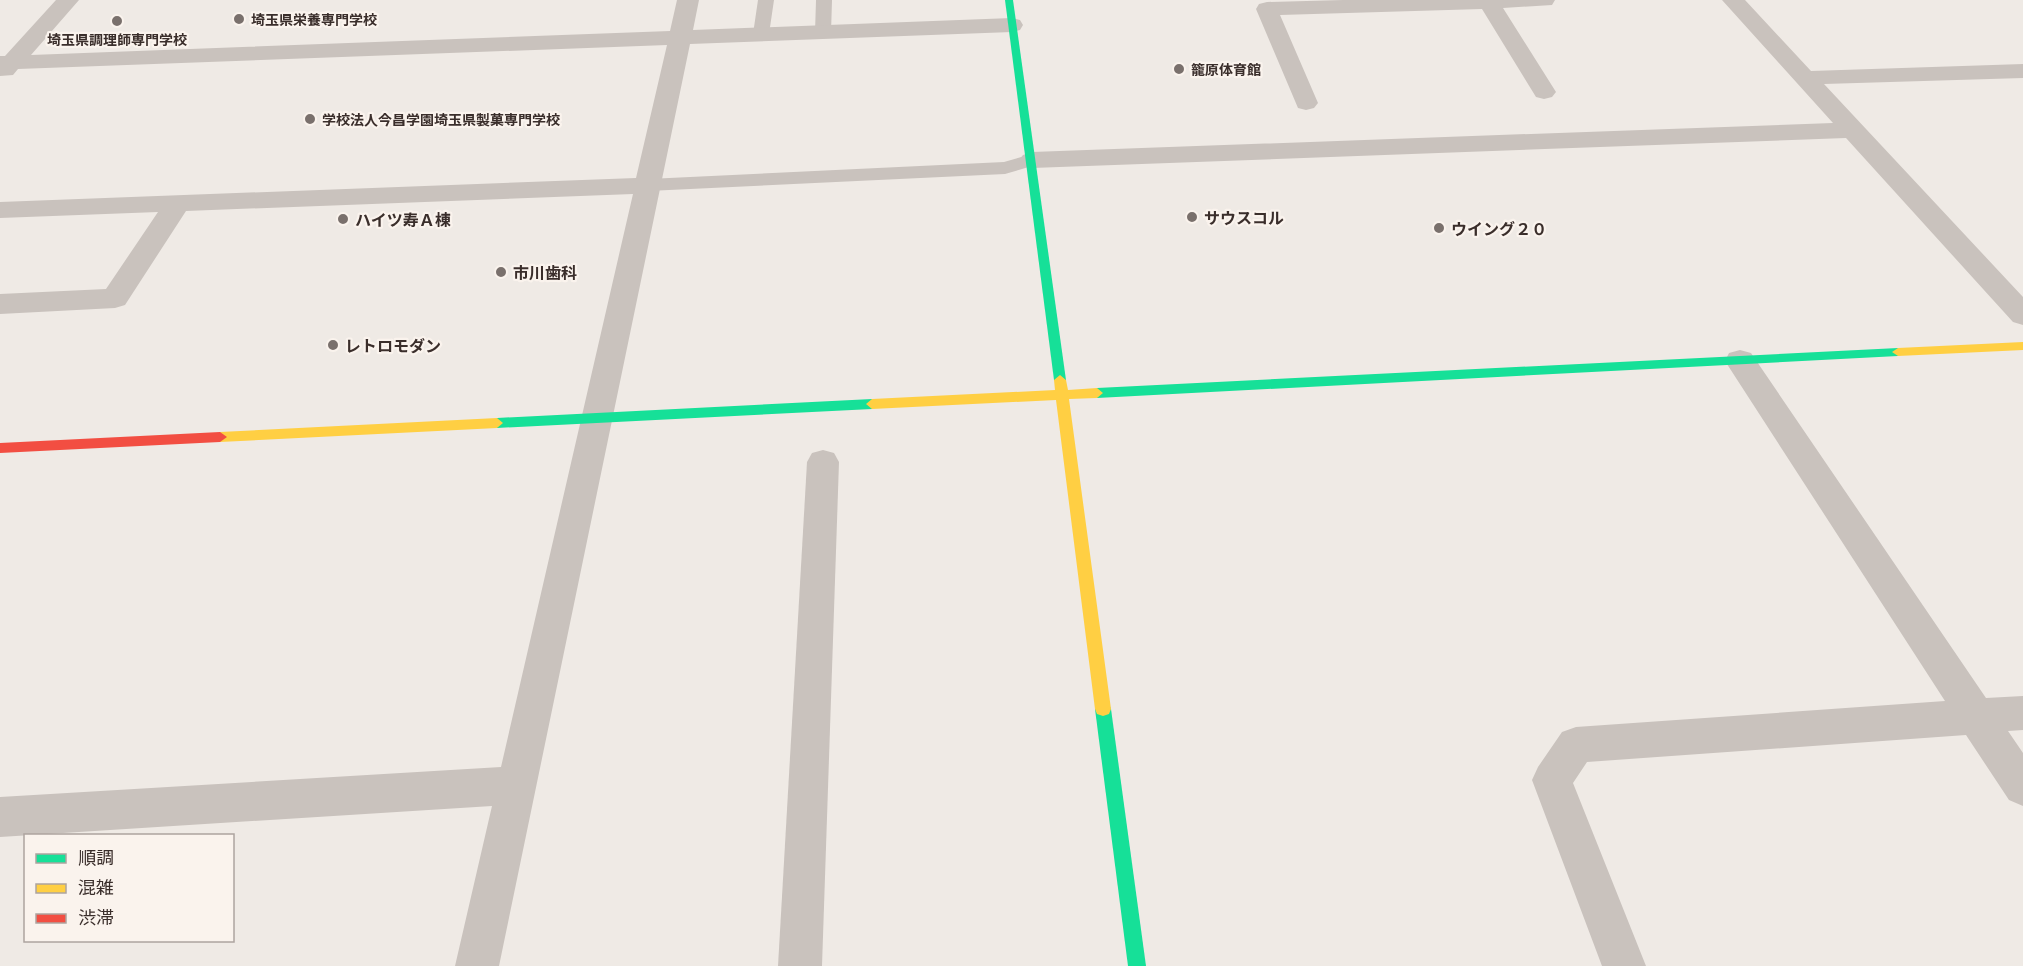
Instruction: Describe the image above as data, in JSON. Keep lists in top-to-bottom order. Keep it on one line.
{"places":["埼玉県栄養専門学校","埼玉県調理師専門学校","籠原体育館","学校法人今昌学園埼玉県製菓専門学校","サウスコル","ハイツ寿Ａ棟","ウイング２０","市川歯科","レトロモダン"],"legend":["順調","混雑","渋滞"]}
